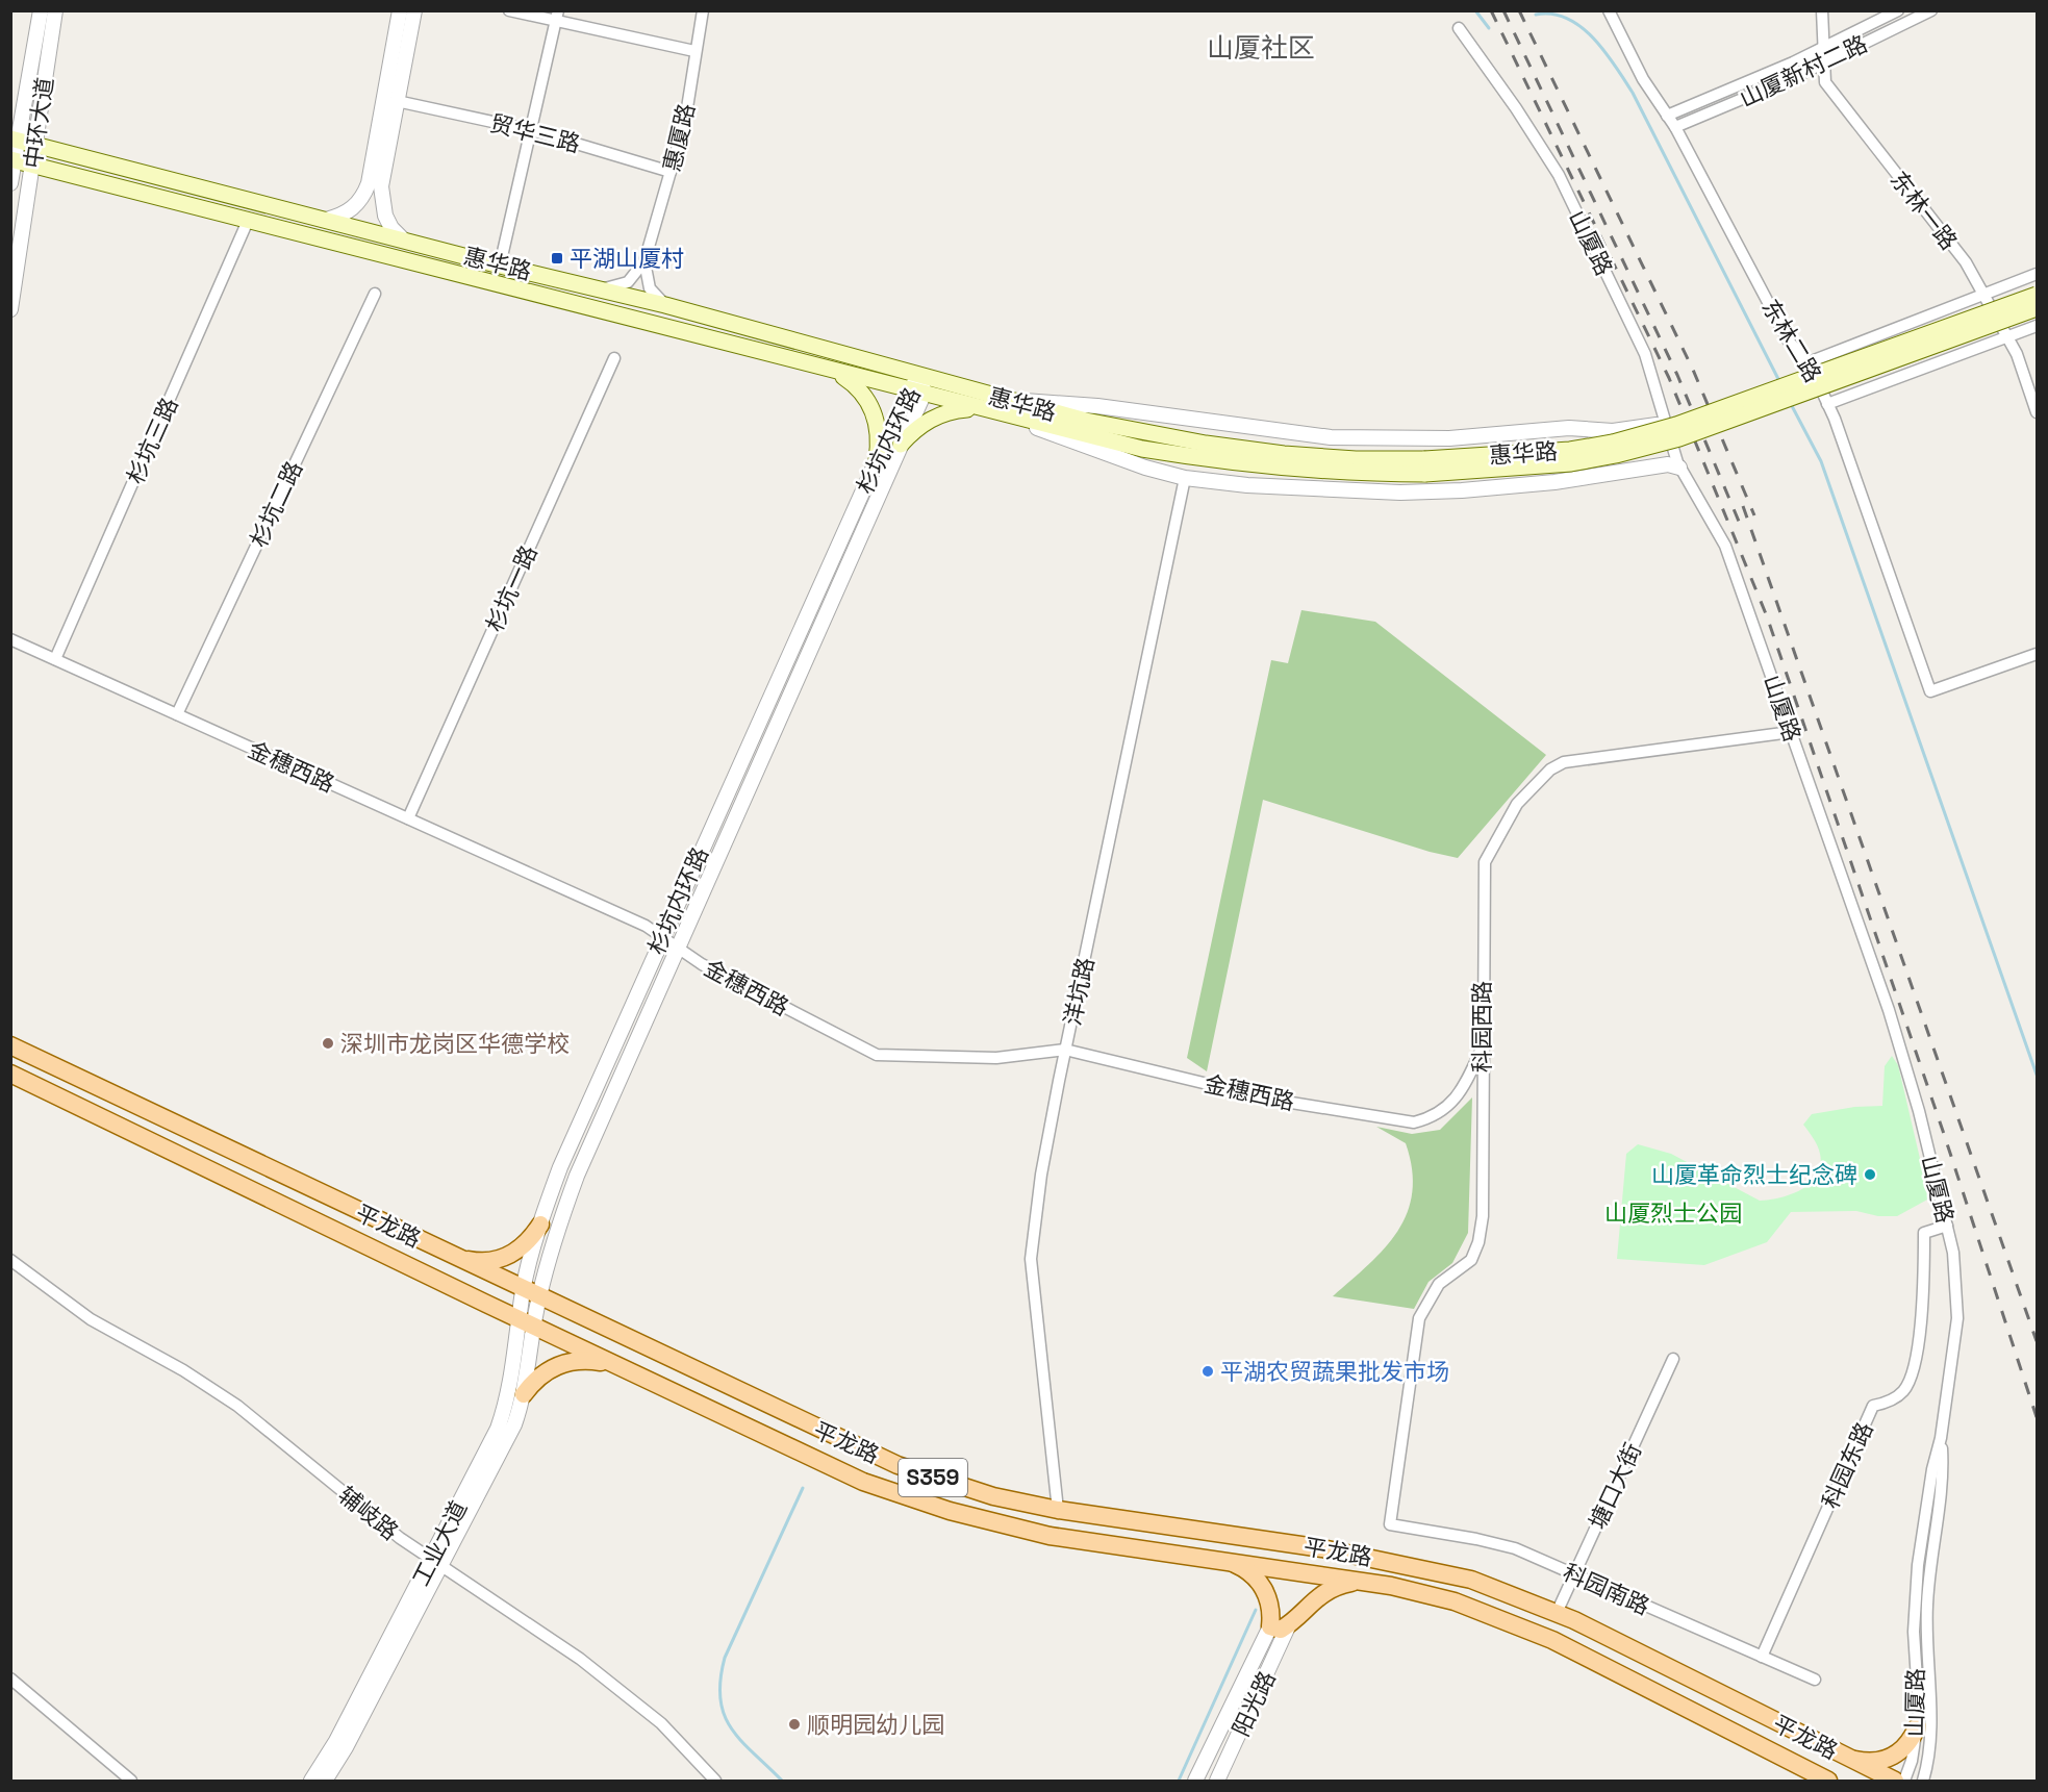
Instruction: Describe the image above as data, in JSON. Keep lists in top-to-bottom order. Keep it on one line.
{"streets":{"main road":["惠华路","平龙路","S359"],"street":["山厦新村二路","中环大道","贸华三路","惠厦路","东林一路","山厦路","东林二路","杉坑三路","杉坑内环路","杉坑二路","杉坑一路","金穗西路","洋坑路","科园西路","科园东路","塘口大街","辅岐路","工业大道","科园南路","阳光路"]},"crossings":[["山厦新村二路","东林一路"],["山厦新村二路","东林二路"],["中环大道","惠华路"],["贸华三路","惠厦路"],["山厦路","科园西路"],["山厦路","科园东路"],["惠华路","杉坑三路"],["惠华路","杉坑内环路"],["杉坑三路","金穗西路"],["杉坑内环路","金穗西路"],["杉坑内环路","平龙路"],["杉坑内环路","工业大道"],["杉坑二路","金穗西路"],["杉坑一路","金穗西路"],["金穗西路","洋坑路"],["金穗西路","科园西路"],["洋坑路","平龙路"],["科园西路","科园南路"],["平龙路","塘口大街"],["平龙路","工业大道"],["科园东路","科园南路"],["塘口大街","科园南路"],["辅岐路","工业大道"]],"districts":["山厦社区"],"parks":["山厦烈士公园"],"places":{"transit":["平湖山厦村"],"other":["深圳市龙岗区华德学校","山厦革命烈士纪念碑","平湖农贸蔬果批发市场","顺明园幼儿园"]}}
